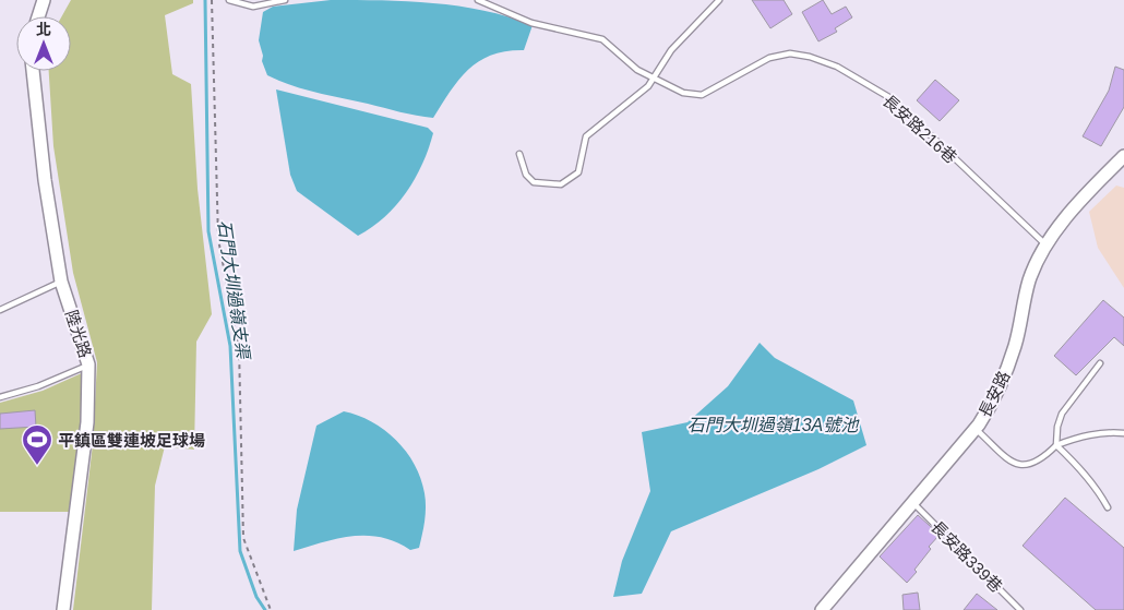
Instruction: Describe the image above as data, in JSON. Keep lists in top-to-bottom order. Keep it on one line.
{"streets":{"street":["陸光路","長安路"],"lane":["長安路216巷","長安路339巷"]},"crossings":[["長安路216巷","長安路"],["長安路","長安路339巷"]],"water":["石門大圳過嶺支渠","石門大圳過嶺13A號池"],"places":{"sports":["平鎮區雙連坡足球場"]},"north":"top"}
